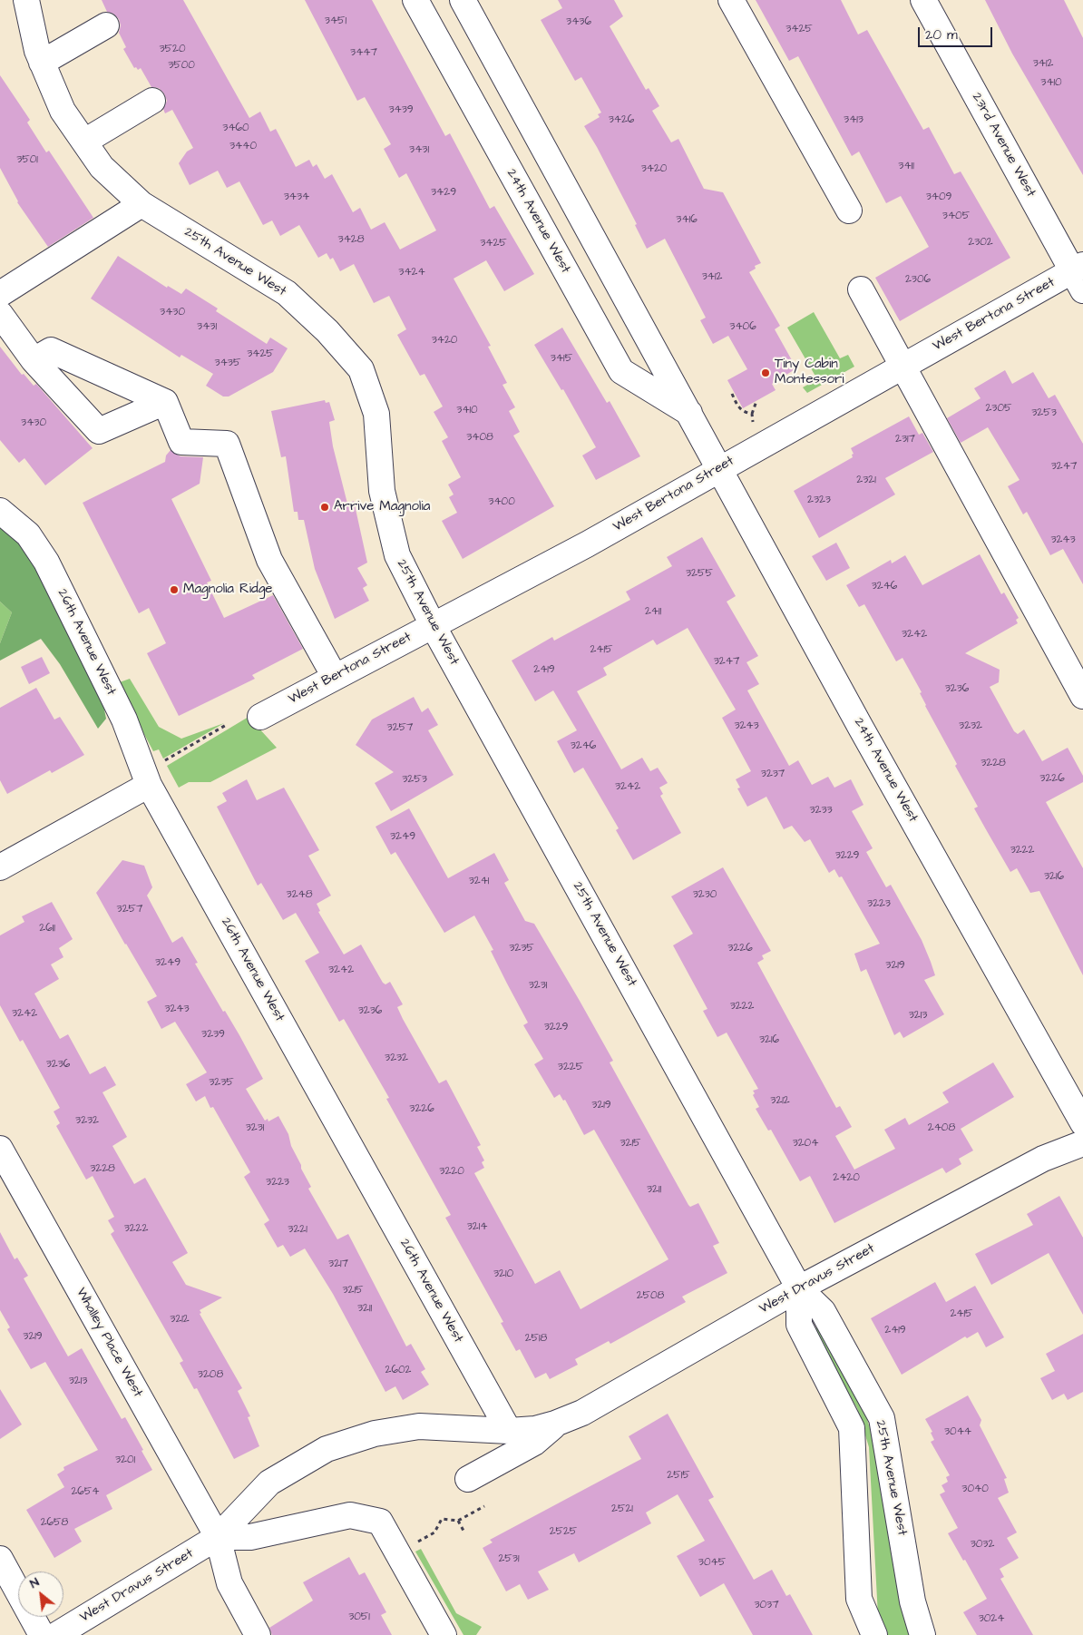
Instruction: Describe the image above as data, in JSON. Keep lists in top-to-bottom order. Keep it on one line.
{"streets":{"street":["23rd Avenue West","24th Avenue West","25th Avenue West","West Bertona Street","26th Avenue West","West Dravus Street","Whalley Place West"]},"crossings":[["23rd Avenue West","West Bertona Street"],["24th Avenue West","West Bertona Street"],["25th Avenue West","West Bertona Street"],["25th Avenue West","West Dravus Street"],["26th Avenue West","West Dravus Street"],["West Dravus Street","Whalley Place West"]],"places":["Tiny Cabin Montessori","Arrive Magnolia","Magnolia Ridge"],"house_numbers":["3451","3436","3425","3520","3447","3412","3500","3410","3439","3426","3413","3460","3440","3431","3501","3411","3420","3429","3434","3409","3405","3416","3428","2302","3425","3424","3412","2306","3430","3431","3406","3420","3425","3415","3435","2305","3410","3253","3430","3408","2317","3247","2321","2323","3400","3243","3255","3246","2411","3242","2415","3247","2419","3236","3243","3232","3257","3246","3228","3237","3226","3253","3242","3233","3249","3222","3229","3216","3241","3248","3230","3223","3257","2611","3235","3226","3249","3219","3242","3231","3222","3243","3236","3242","3213","3229","3239","3216","3232","3236","3225","3235","3212","3219","3226","3232","3231","2408","3215","3204","3228","3220","2420","3223","3211","3214","3222","3221","3217","3210","3215","2508","3211","2415","3212","2419","3219","2518","2602","3208","3213","3044","3201","2515","3040","2654","2521","2658","2525","3032","2531","3045","3037","3051","3024"],"scale_bar":"20 m","north":"top left"}
